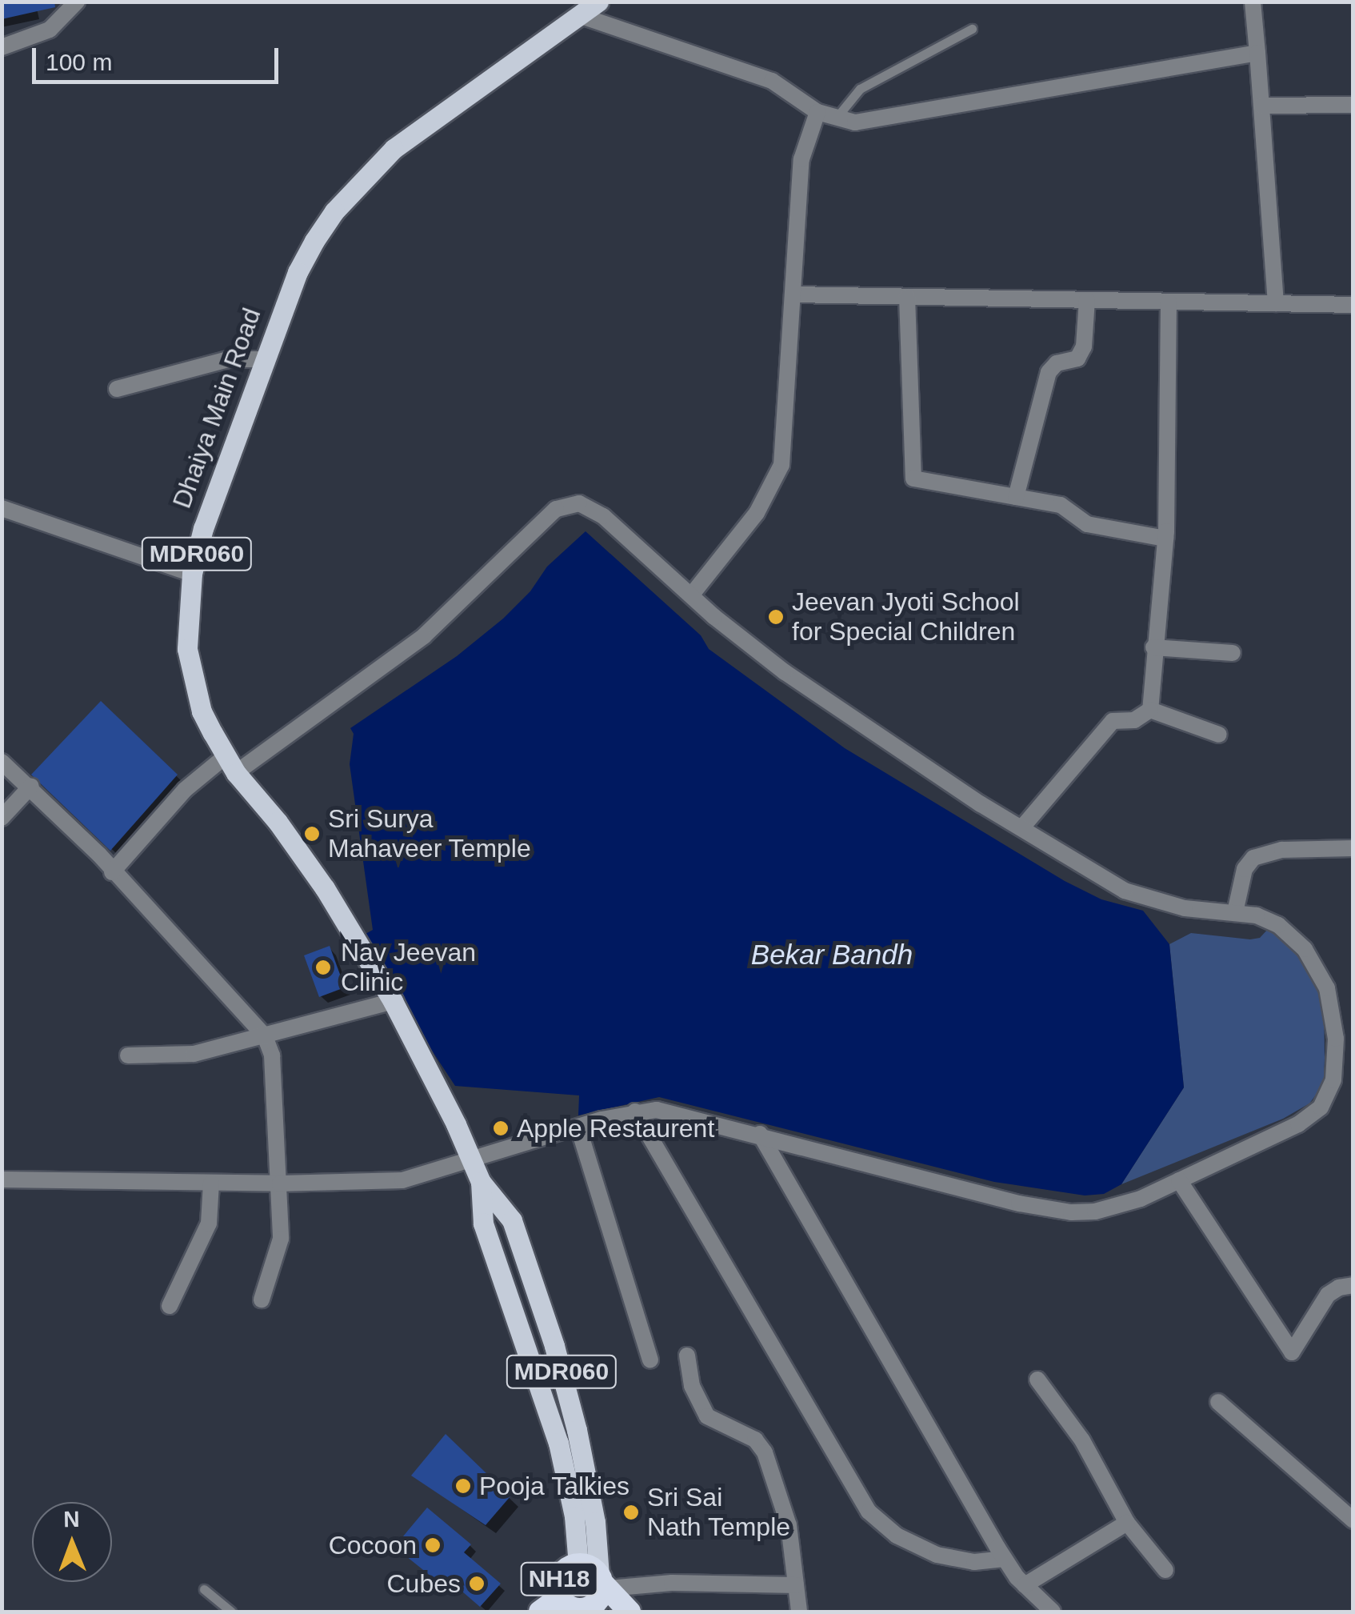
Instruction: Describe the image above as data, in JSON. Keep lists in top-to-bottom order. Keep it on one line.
{"streets":{"highway":["NH18"],"main road":["Dhaiya Main Road","MDR060"]},"crossings":[["Dhaiya Main Road","NH18"]],"water":["Bekar Bandh"],"places":["Jeevan Jyoti School for Special Children","Sri Surya Mahaveer Temple","Nav Jeevan Clinic","Apple Restaurent","Pooja Talkies","Sri Sai Nath Temple","Cocoon","Cubes"],"scale_bar":"100 m","north":"top"}
